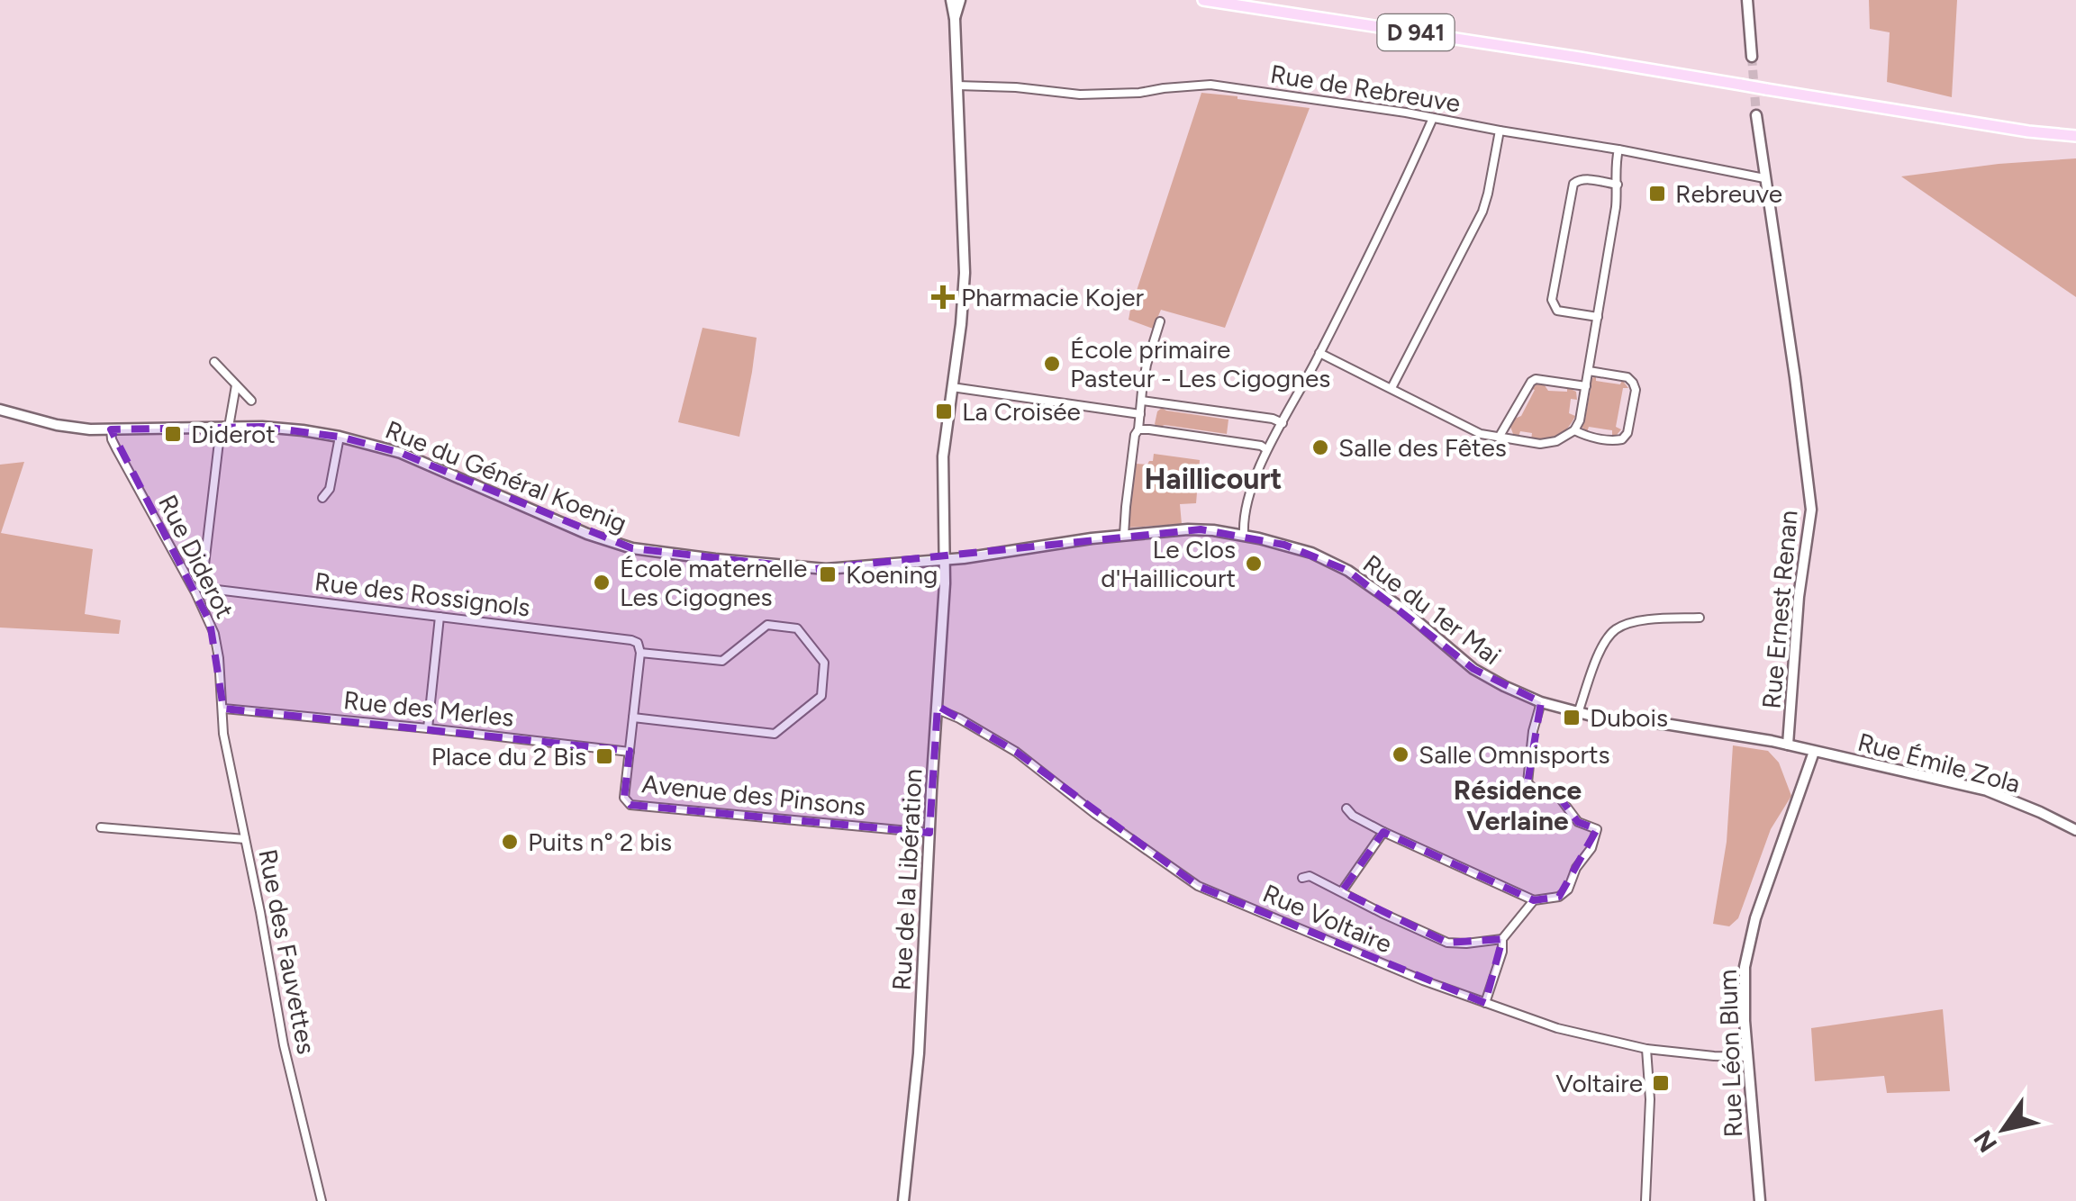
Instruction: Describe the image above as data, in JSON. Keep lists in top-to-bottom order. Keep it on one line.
{"streets":{"main road":["D 941"],"street":["Rue de Rebreuve","Rue du Général Koenig","Rue Diderot","Rue des Rossignols","Rue du 1er Mai","Rue Ernest Renan","Rue des Merles","Rue Émile Zola","Avenue des Pinsons","Rue de la Libération","Rue Voltaire","Rue des Fauvettes","Rue Léon Blum"]},"crossings":[["Rue de Rebreuve","Rue Ernest Renan"],["Rue de Rebreuve","Rue de la Libération"],["Rue du Général Koenig","Rue Diderot"],["Rue du Général Koenig","Rue du 1er Mai"],["Rue du Général Koenig","Rue de la Libération"],["Rue Diderot","Rue des Rossignols"],["Rue Diderot","Rue des Merles"],["Rue Diderot","Rue des Fauvettes"],["Rue des Rossignols","Avenue des Pinsons"],["Rue du 1er Mai","Rue Ernest Renan"],["Rue du 1er Mai","Rue Émile Zola"],["Rue du 1er Mai","Rue de la Libération"],["Rue Ernest Renan","Rue Émile Zola"],["Rue des Merles","Avenue des Pinsons"],["Rue des Merles","Rue des Fauvettes"],["Rue Émile Zola","Rue Léon Blum"],["Avenue des Pinsons","Rue de la Libération"],["Rue de la Libération","Rue Voltaire"],["Rue Voltaire","Rue Léon Blum"]],"districts":["Haillicourt","Résidence Verlaine"],"places":{"transit":["Rebreuve","La Croisée","Diderot","Koening","Dubois","Place du 2 Bis","Voltaire"],"health":["Pharmacie Kojer"],"other":["École primaire Pasteur - Les Cigognes","Salle des Fêtes","Le Clos d'Haillicourt","École maternelle Les Cigognes","Salle Omnisports","Puits n° 2 bis"]},"north":"bottom left"}
